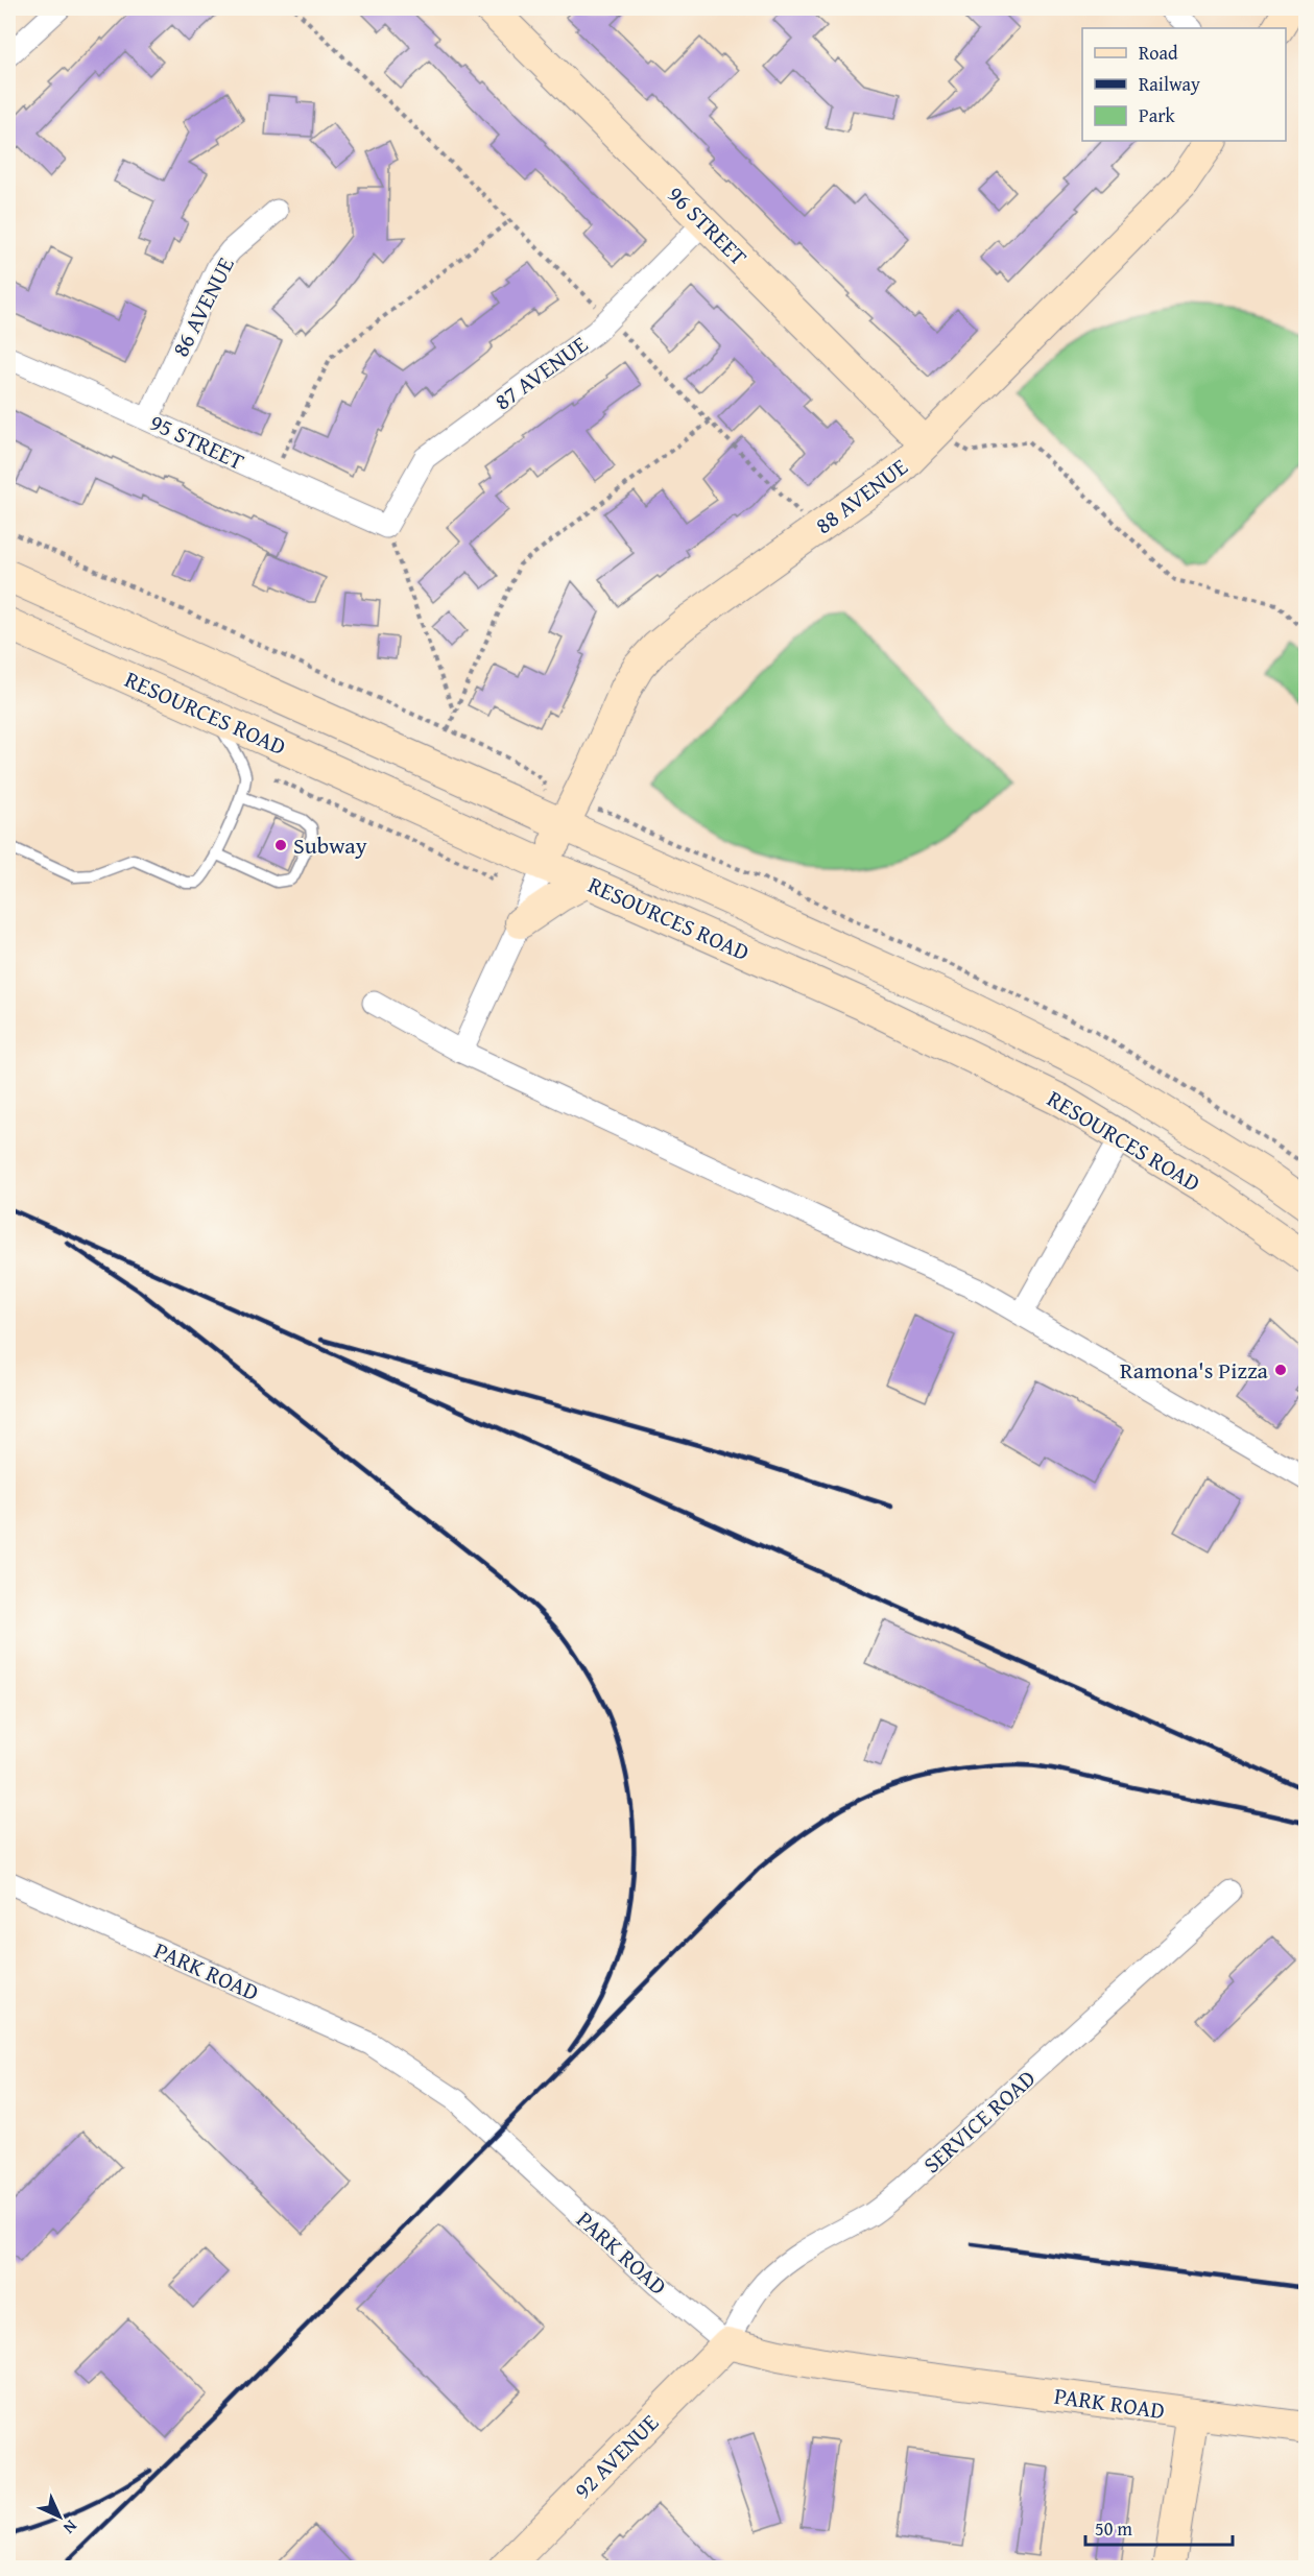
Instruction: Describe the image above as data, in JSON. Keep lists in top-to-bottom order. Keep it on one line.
{"streets":{"main road":["96 STREET","88 AVENUE","RESOURCES ROAD","PARK ROAD","92 AVENUE"],"street":["86 AVENUE","87 AVENUE","95 STREET","SERVICE ROAD"]},"crossings":[["96 STREET","87 AVENUE"],["96 STREET","88 AVENUE"],["86 AVENUE","95 STREET"],["87 AVENUE","95 STREET"],["88 AVENUE","RESOURCES ROAD"],["PARK ROAD","SERVICE ROAD"],["PARK ROAD","92 AVENUE"],["SERVICE ROAD","92 AVENUE"]],"places":["Subway","Ramona's Pizza"],"legend":["Road","Railway","Park"],"scale_bar":"50 m","north":"bottom right"}
